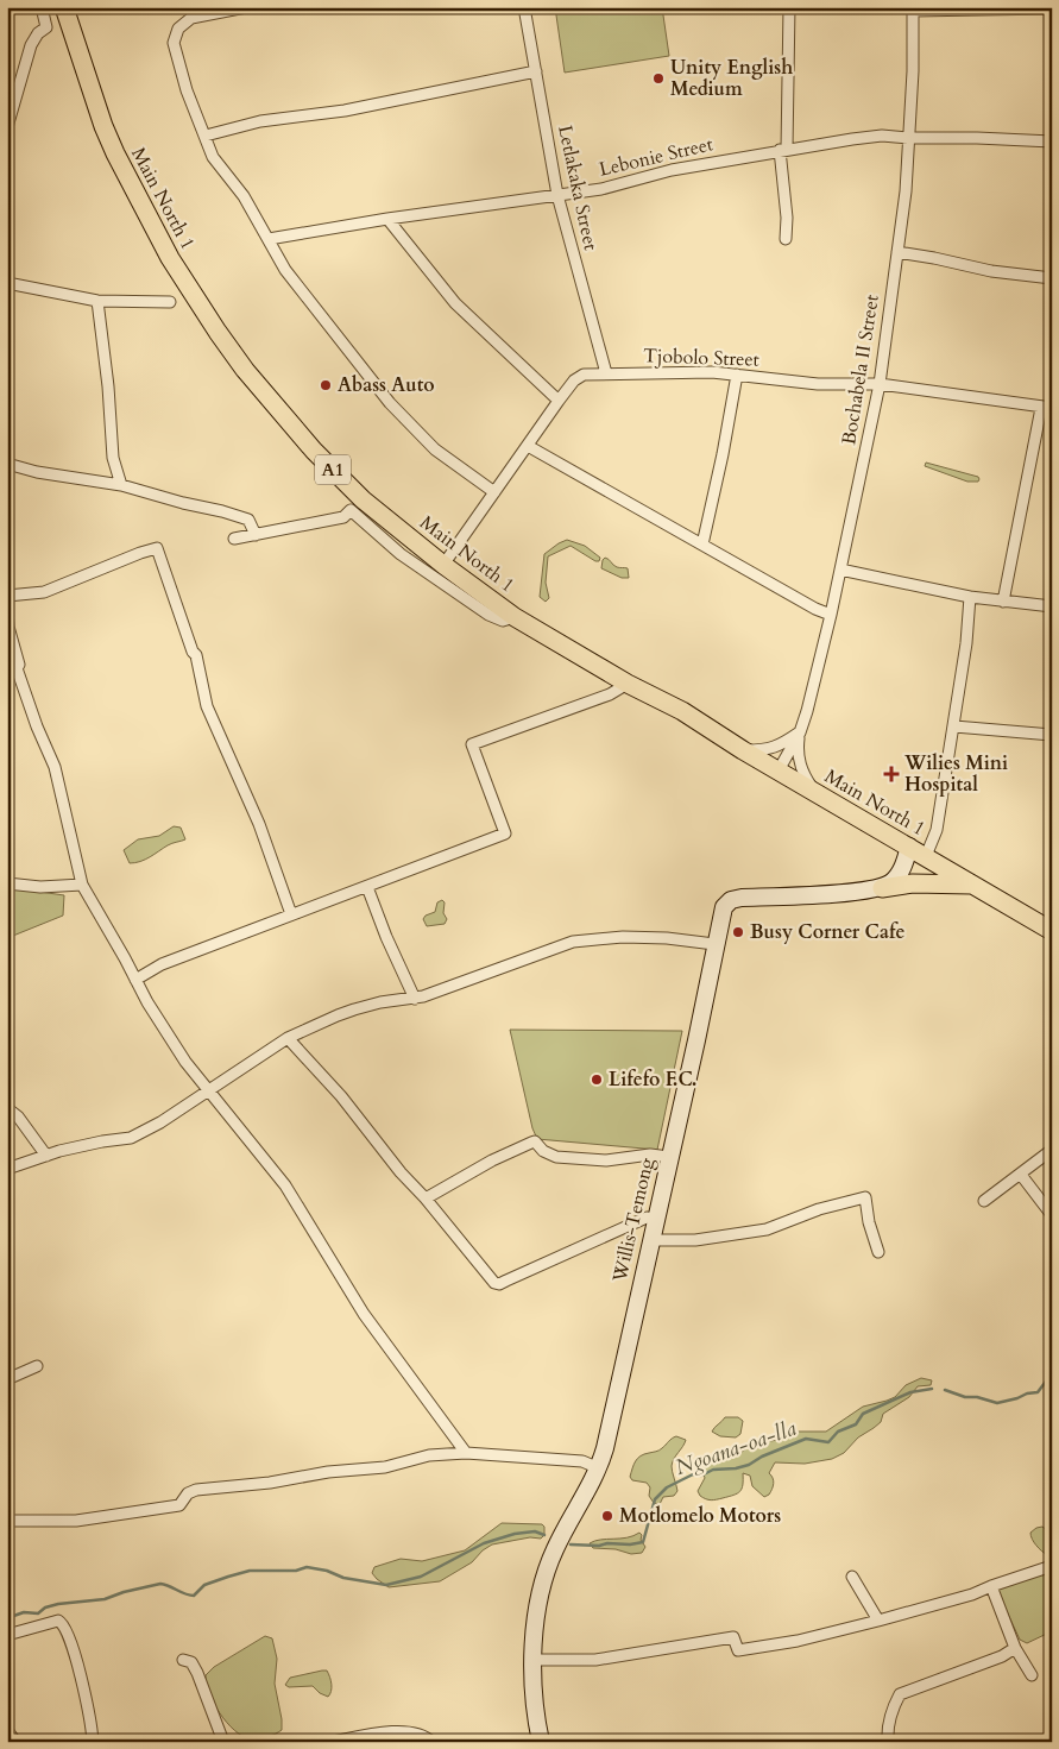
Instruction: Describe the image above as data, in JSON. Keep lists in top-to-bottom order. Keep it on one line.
{"streets":{"main road":["Main North 1","A1","Willis-Temong"],"street":["Lebonie Street","Letlakaka Street","Tjobolo Street","Bochabela II Street"]},"crossings":[["Lebonie Street","Letlakaka Street"],["Lebonie Street","Bochabela II Street"],["Letlakaka Street","Tjobolo Street"],["Main North 1","Tjobolo Street"],["Main North 1","Bochabela II Street"],["Tjobolo Street","Bochabela II Street"]],"water":["Ngoana-oa-lla"],"places":{"other":["Unity English Medium","Abass Auto","Busy Corner Cafe","Lifefo F.C.","Motlomelo Motors"],"health":["Wilies Mini Hospital"]}}
